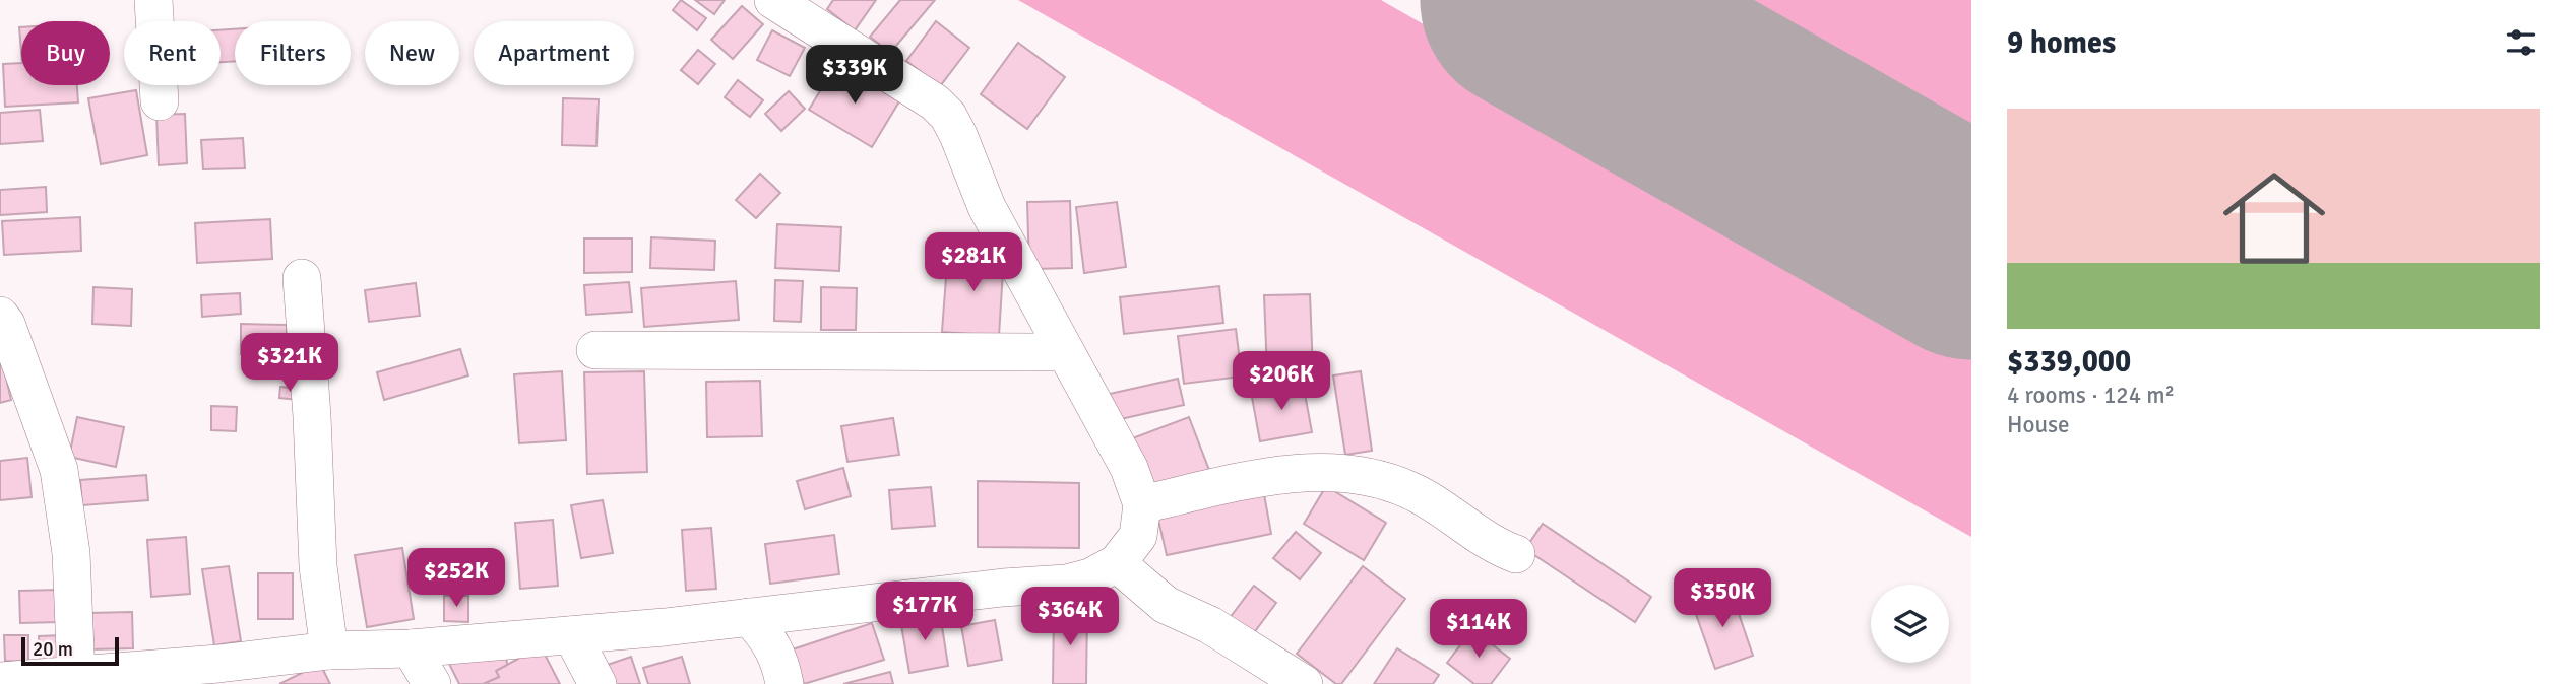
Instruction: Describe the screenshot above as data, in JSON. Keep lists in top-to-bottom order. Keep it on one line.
{"scale_bar":"20 m","page":{"heading":"9 homes","chip":["Buy","Rent","Filters","New","Apartment"],"price":["$339K","$281K","$321K","$206K","$252K","$350K","$177K","$364K","$114K"],"list":[{"name":"$339,000","note":"4 rooms · 124 m² · House"}],"scale":"20 m"}}
